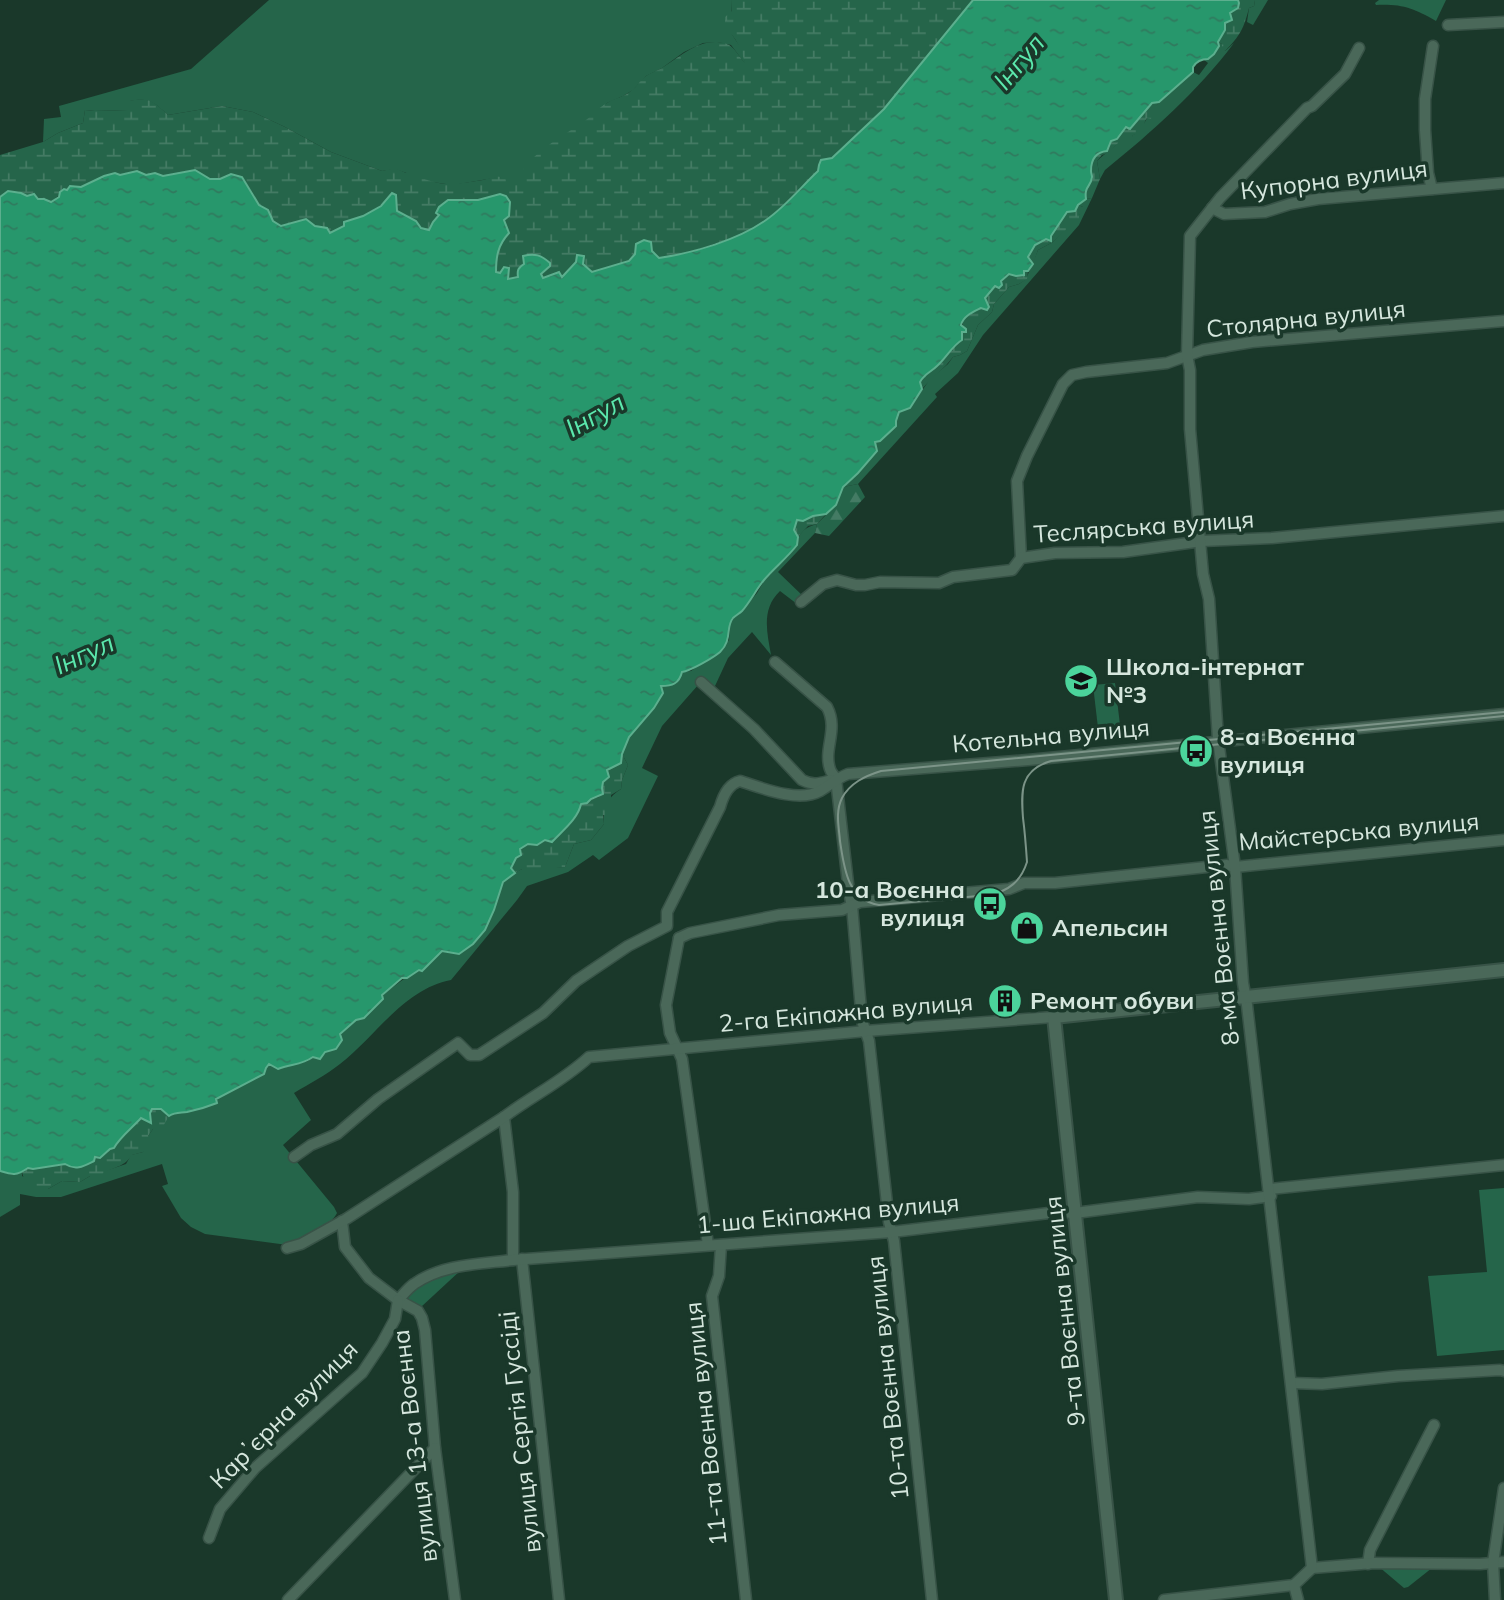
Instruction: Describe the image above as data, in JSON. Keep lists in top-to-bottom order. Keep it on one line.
{"streets":{"street":["Купорна вулиця","Столярна вулиця","Теслярська вулиця","Котельна вулиця","Майстерська вулиця","8-ма Воєнна вулиця","2-га Екіпажна вулиця","1-ша Екіпажна вулиця","9-та Воєнна вулиця","10-та Воєнна вулиця","Карʼєрна вулиця","11-та Воєнна вулиця","вулиця Сергія Гуссіді","вулиця 13-а Воєнна"]},"crossings":[["Купорна вулиця","8-ма Воєнна вулиця"],["Столярна вулиця","Теслярська вулиця"],["Столярна вулиця","8-ма Воєнна вулиця"],["Теслярська вулиця","8-ма Воєнна вулиця"],["Котельна вулиця","8-ма Воєнна вулиця"],["Котельна вулиця","10-та Воєнна вулиця"],["Майстерська вулиця","8-ма Воєнна вулиця"],["Майстерська вулиця","10-та Воєнна вулиця"],["8-ма Воєнна вулиця","2-га Екіпажна вулиця"],["8-ма Воєнна вулиця","1-ша Екіпажна вулиця"],["2-га Екіпажна вулиця","9-та Воєнна вулиця"],["2-га Екіпажна вулиця","10-та Воєнна вулиця"],["2-га Екіпажна вулиця","вулиця Сергія Гуссіді"],["1-ша Екіпажна вулиця","9-та Воєнна вулиця"],["1-ша Екіпажна вулиця","10-та Воєнна вулиця"],["1-ша Екіпажна вулиця","Карʼєрна вулиця"],["1-ша Екіпажна вулиця","11-та Воєнна вулиця"],["1-ша Екіпажна вулиця","вулиця Сергія Гуссіді"],["1-ша Екіпажна вулиця","вулиця 13-а Воєнна"],["Карʼєрна вулиця","вулиця 13-а Воєнна"]],"water":["Інгул"],"places":{"school or university":["Школа-інтернат №3"],"bus stop":["8-а Воєнна вулиця","10-а Воєнна вулиця"],"shop":["Апельсин"],"building":["Ремонт обуви"]}}
